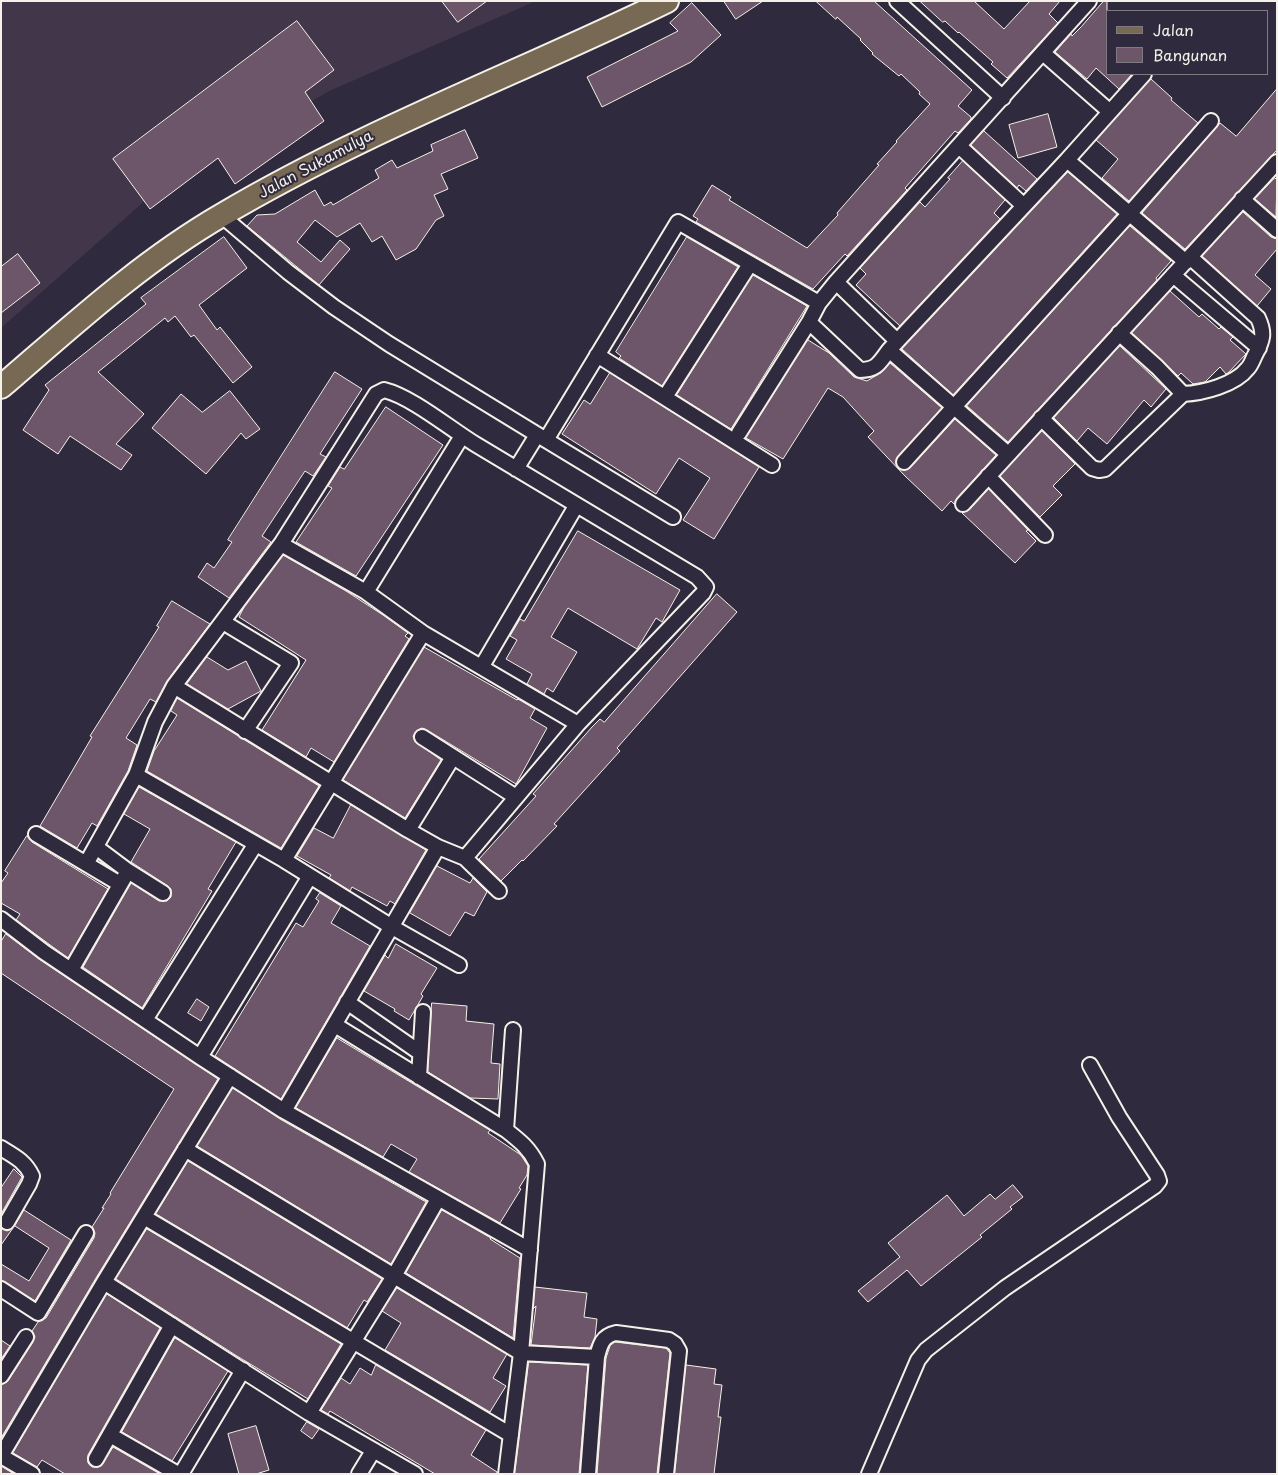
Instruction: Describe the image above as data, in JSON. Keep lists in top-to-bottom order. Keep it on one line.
{"streets":{"main road":["Jalan Sukamulya"]},"legend":["Jalan","Bangunan"]}
